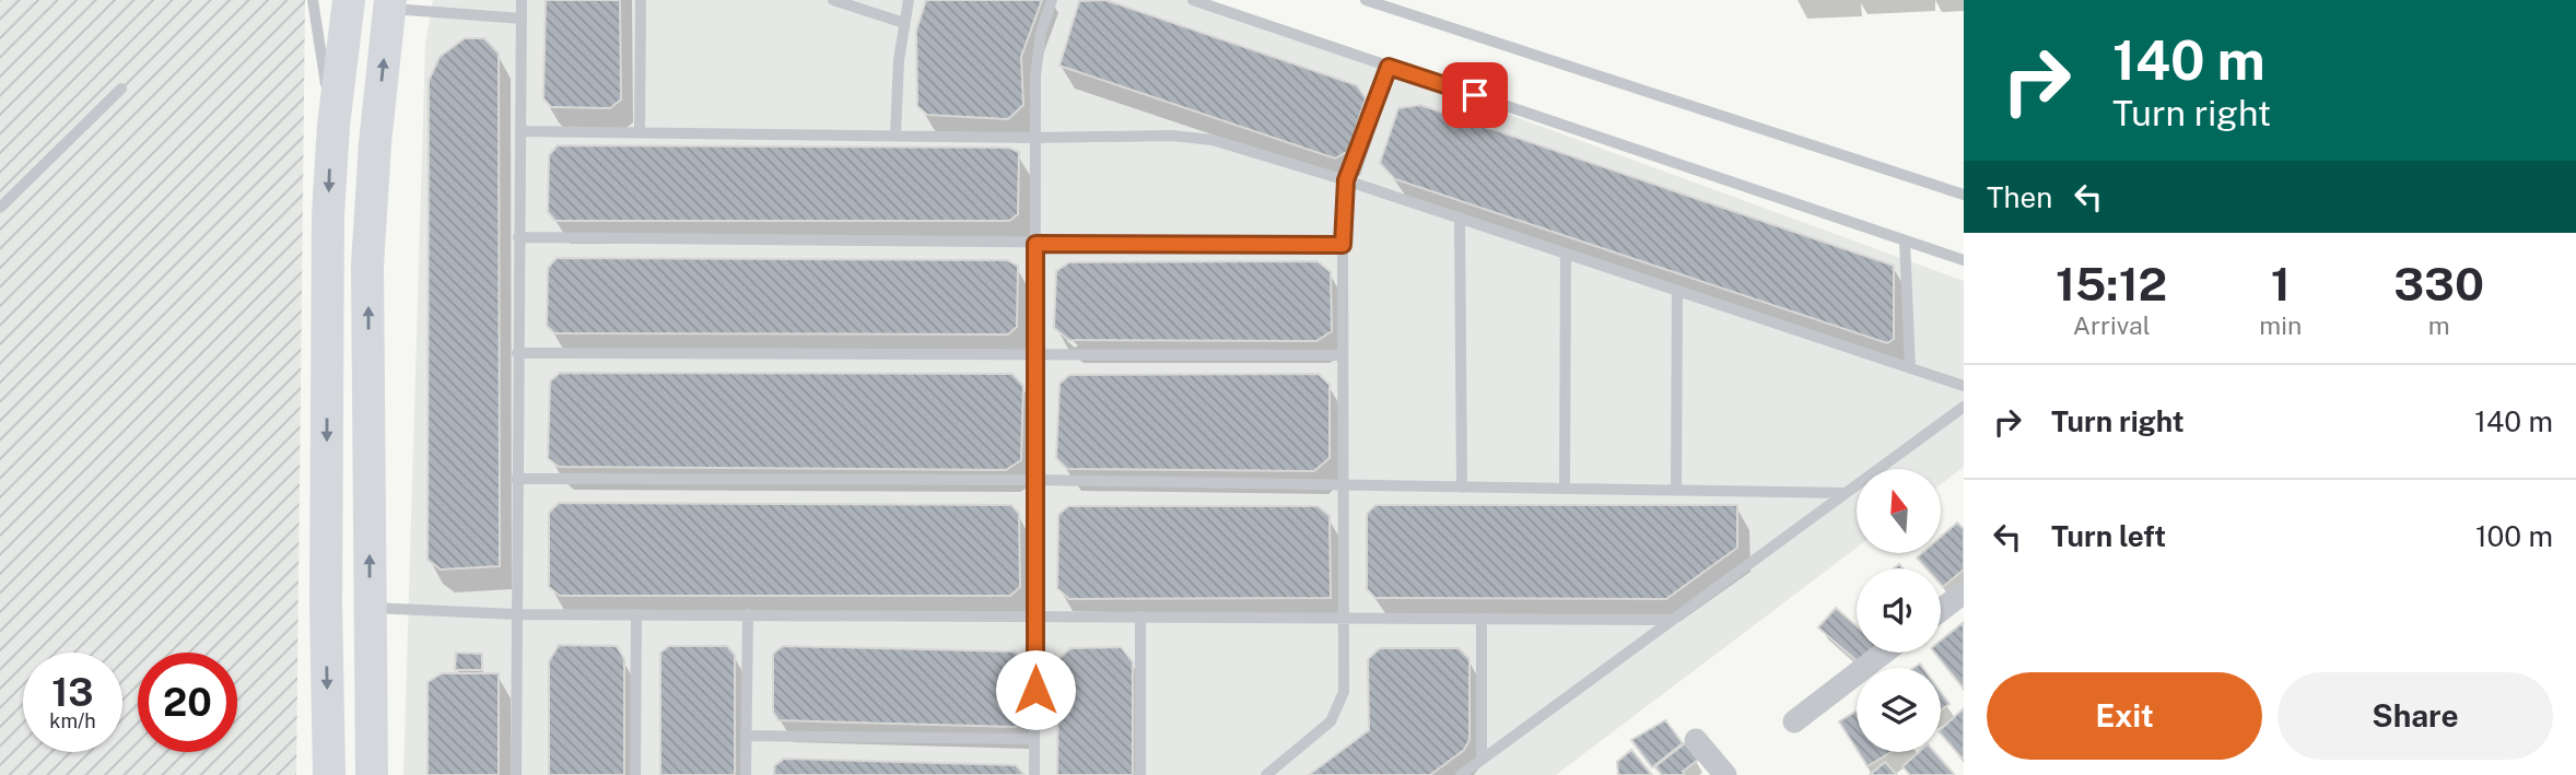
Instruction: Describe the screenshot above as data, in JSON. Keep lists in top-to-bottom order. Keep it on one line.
{"north":"top","page":{"turn":["140 m","Turn right"],"then":"Then","eta":["15:12","Arrival","1","min","330","m"],"list":[{"name":"Turn right","value":"140 m"},{"name":"Turn left","value":"100 m"}],"speed":"13 km/h","limit":"20","buttons":["Exit","Share"]}}
